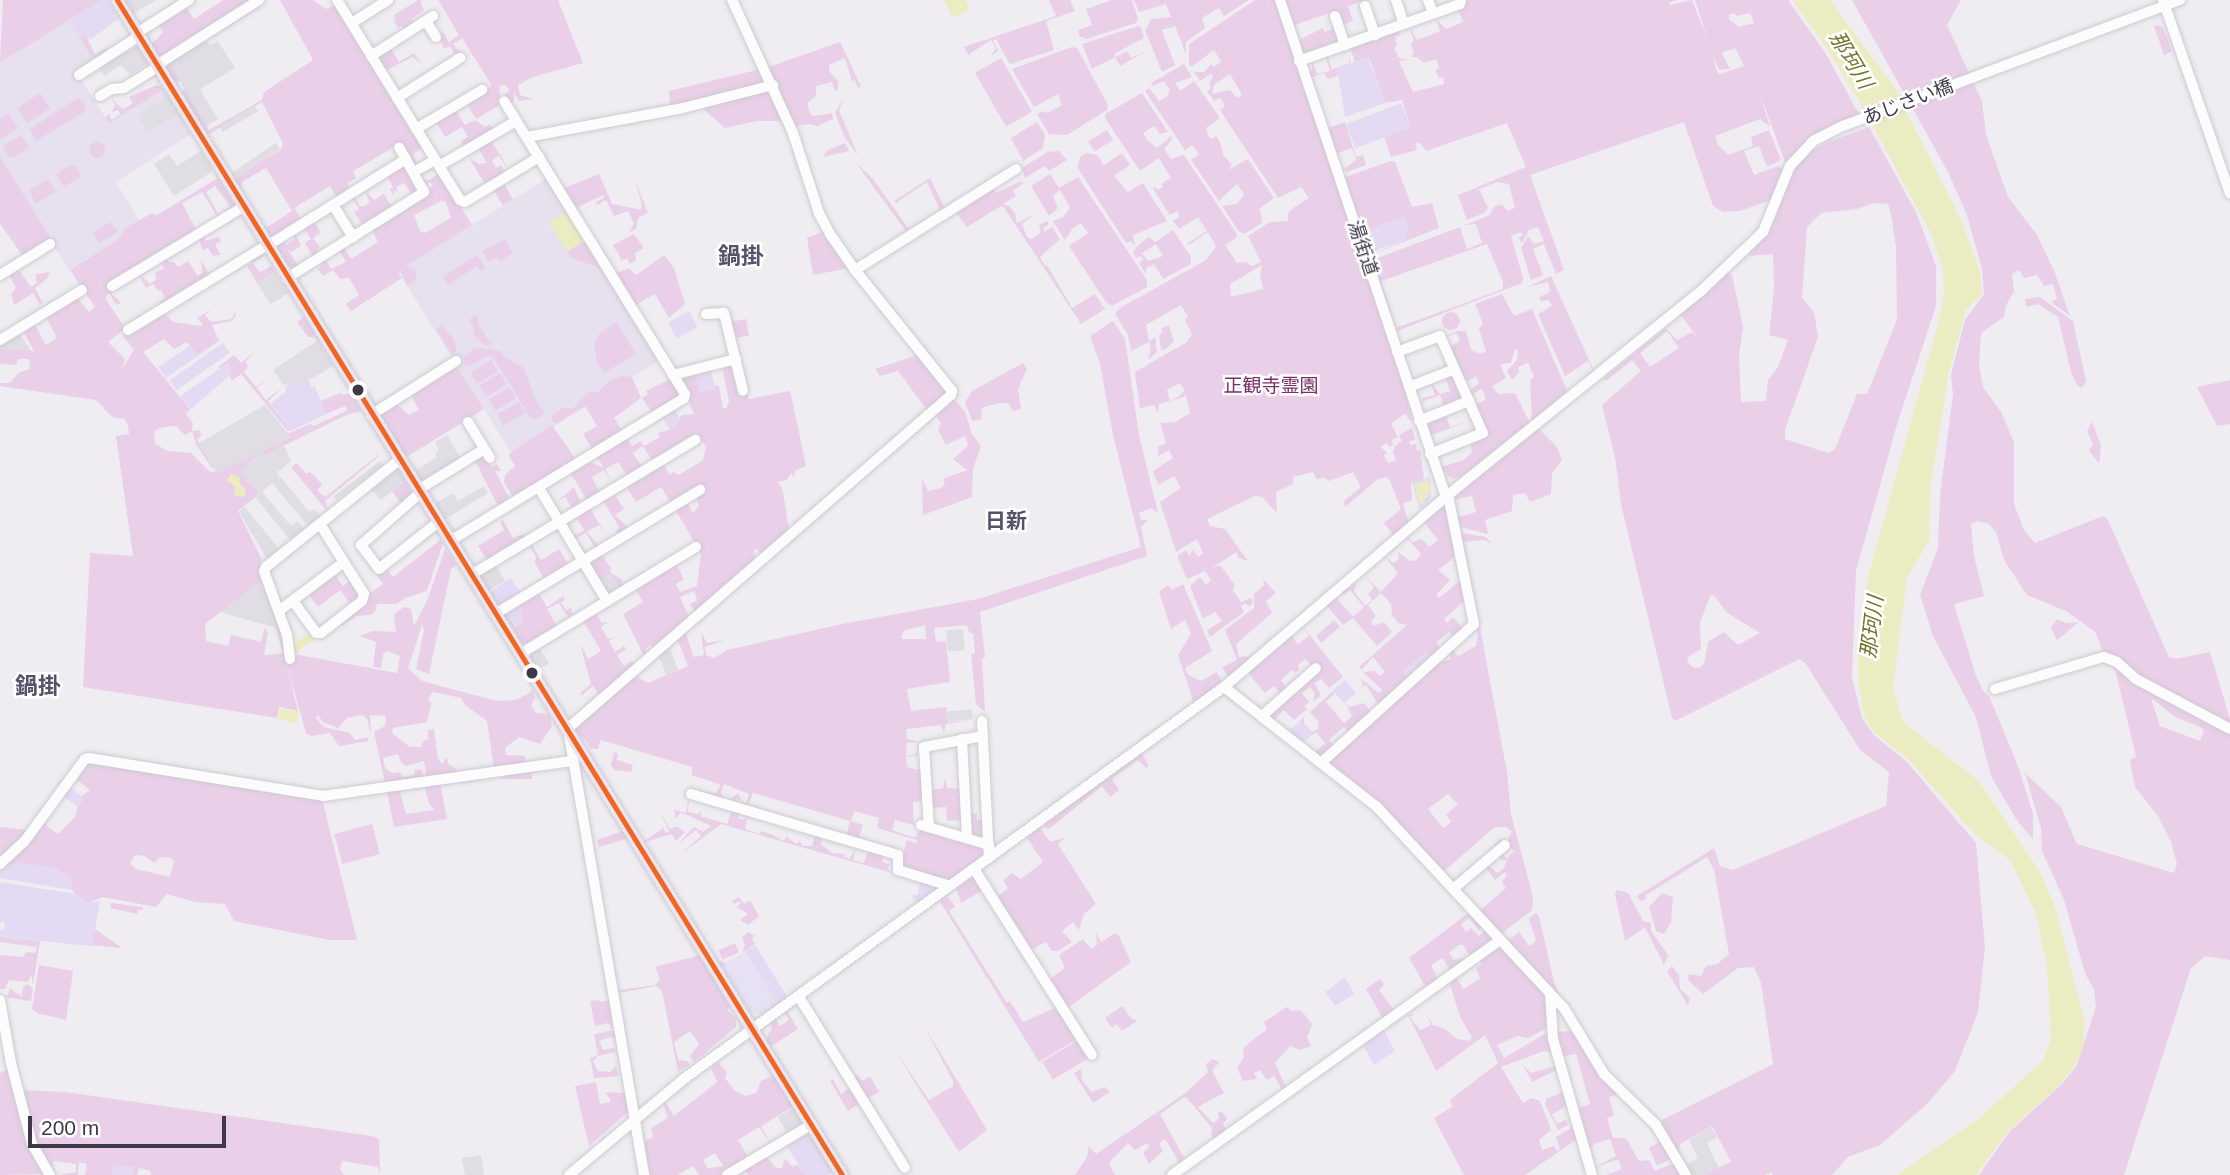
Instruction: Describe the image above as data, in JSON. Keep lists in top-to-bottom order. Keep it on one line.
{"streets":{"street":["あじさい橋","湯街道"]},"crossings":[["あじさい橋","湯街道"]],"districts":["鍋掛","日新","鍋掛"],"water":["那珂川"],"parks":["正観寺霊園"],"scale_bar":"200 m"}
